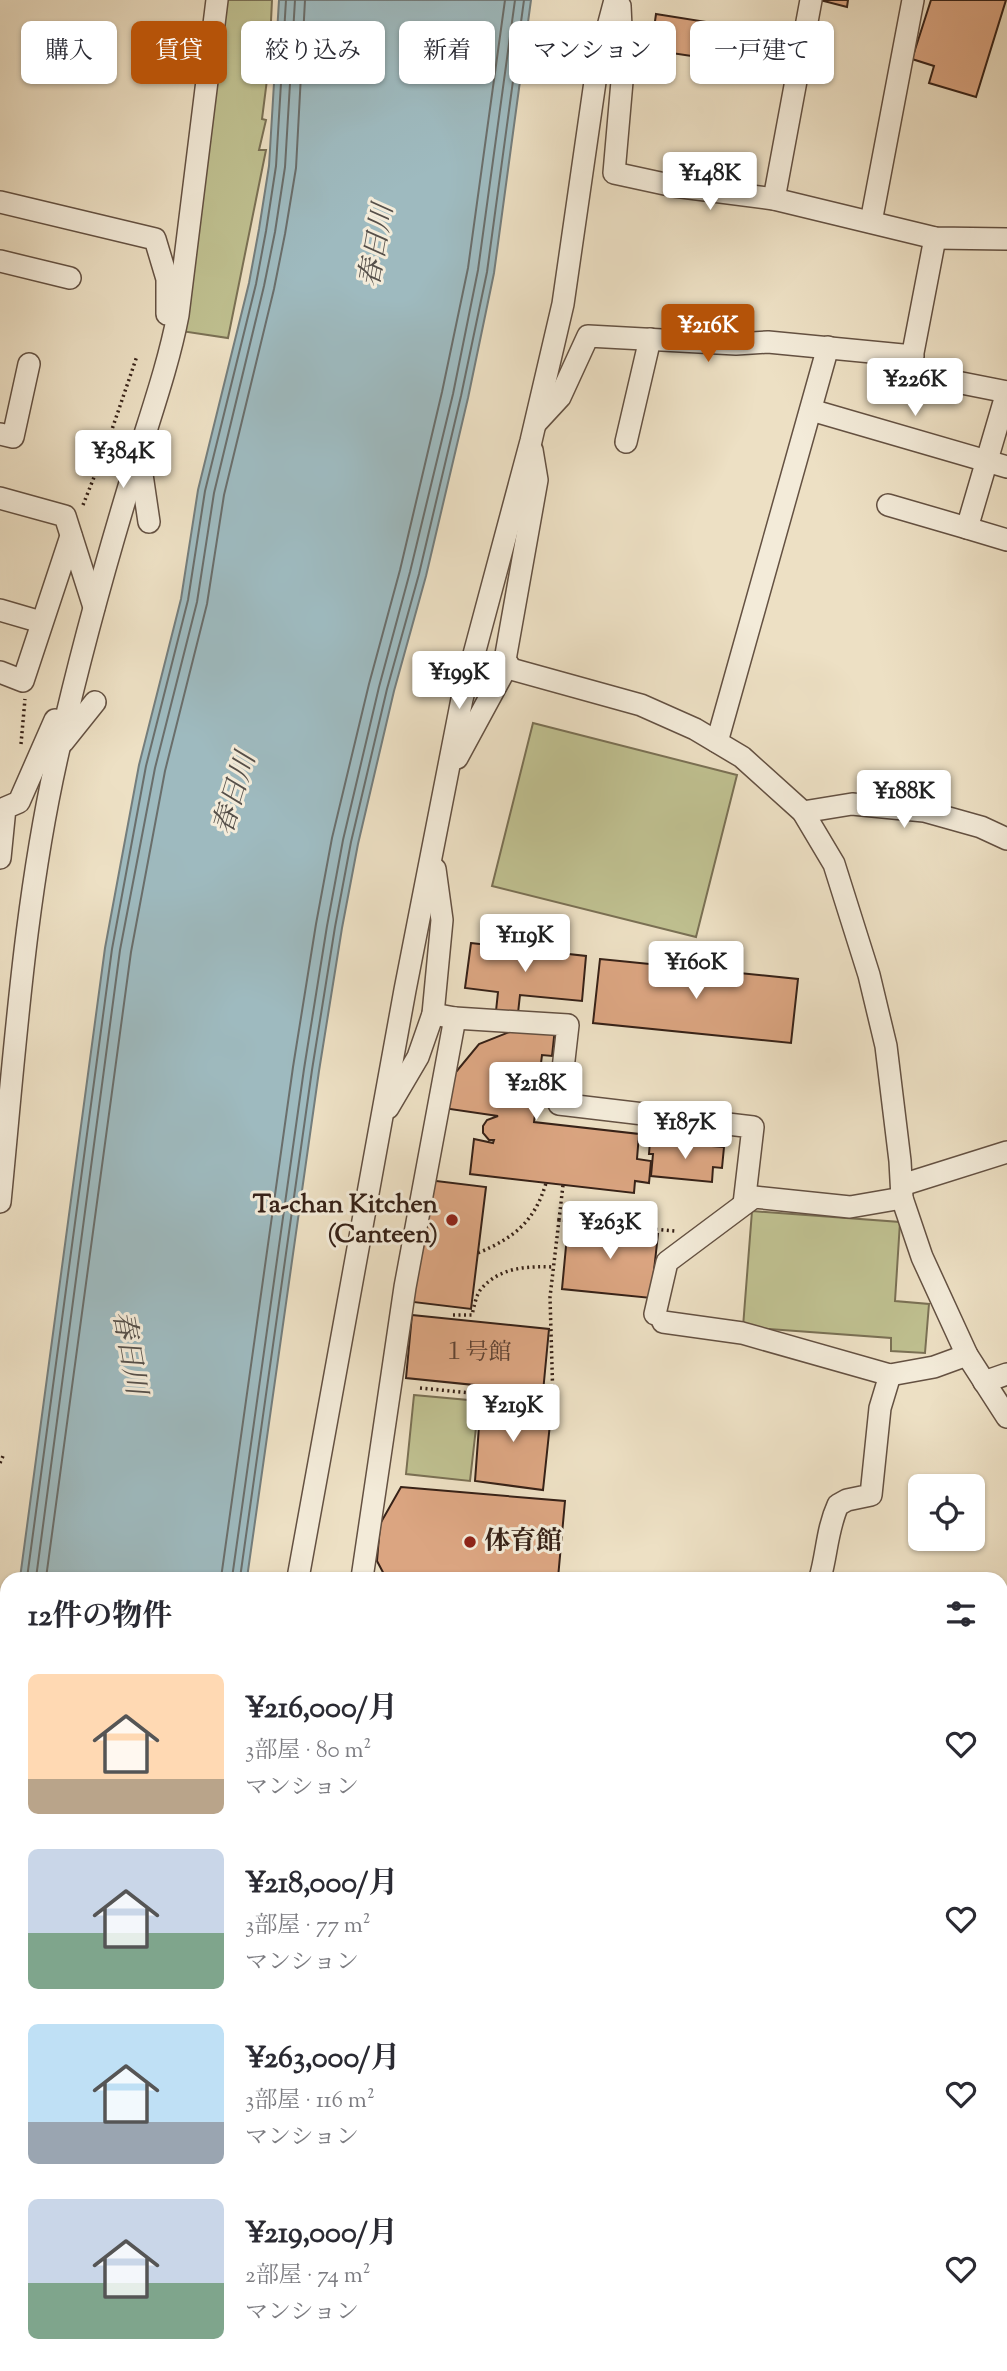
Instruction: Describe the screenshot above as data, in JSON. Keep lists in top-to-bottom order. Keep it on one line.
{"water":["春日川"],"places":["Ta-chan Kitchen (Canteen)","体育館"],"house_numbers":["１号館"],"page":{"chip":["購入","賃貸","絞り込み","新着","マンション","一戸建て"],"price":["¥148K","¥216K","¥226K","¥384K","¥199K","¥188K","¥119K","¥160K","¥218K","¥187K","¥263K","¥219K"],"heading":"12件の物件","list":[{"name":"¥216,000/月","note":"3部屋 · 80 m² · マンション"},{"name":"¥218,000/月","note":"3部屋 · 77 m² · マンション"},{"name":"¥263,000/月","note":"3部屋 · 116 m² · マンション"},{"name":"¥219,000/月","note":"2部屋 · 74 m² · マンション"}]}}
